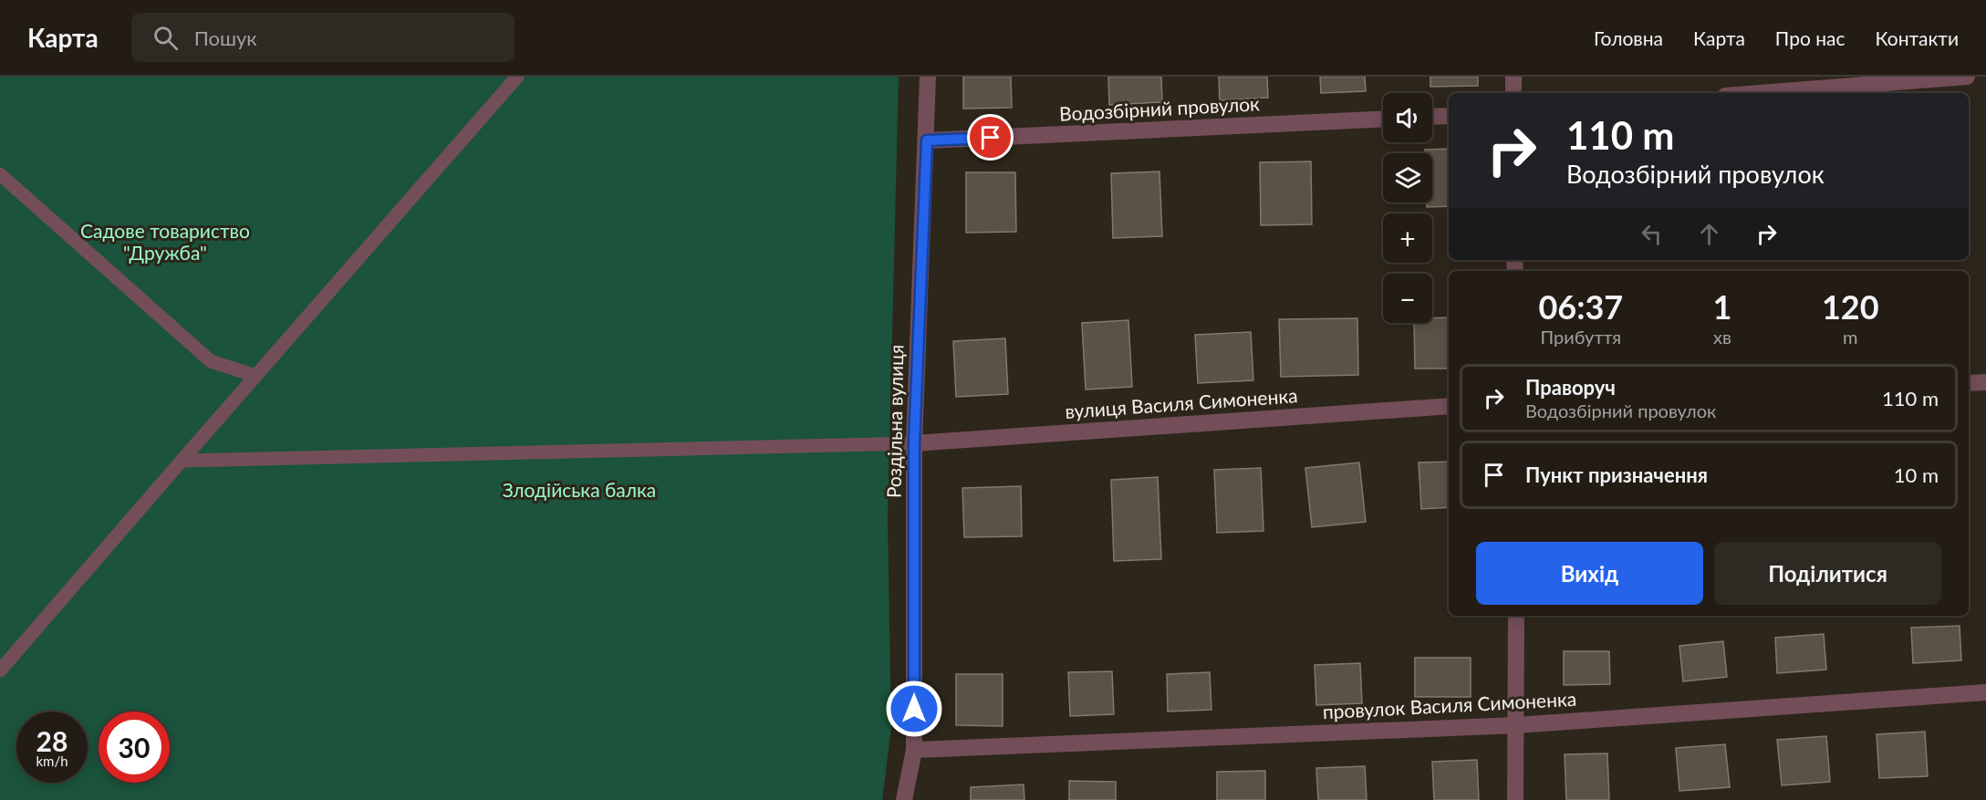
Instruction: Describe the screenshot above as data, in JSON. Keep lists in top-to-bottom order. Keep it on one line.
{"streets":{"street":["Водозбірний провулок","вулиця Василя Симоненка","Роздільна вулиця","провулок Василя Симоненка"]},"crossings":[["Водозбірний провулок","Роздільна вулиця"],["вулиця Василя Симоненка","Роздільна вулиця"],["Роздільна вулиця","провулок Василя Симоненка"]],"parks":["Садове товариство \"Дружба\"","Злодійська балка"],"page":{"header":"Карта","search":"Пошук","nav":["Головна","Карта","Про нас","Контакти"],"map_buttons":["+","−"],"turn":["110 m","Водозбірний провулок"],"eta":["06:37","Прибуття","1","хв","120","m"],"list":[{"name":"Праворуч","note":"Водозбірний провулок","value":"110 m"},{"name":"Пункт призначення","value":"10 m"}],"buttons":["Вихід","Поділитися"],"speed":"28 km/h","limit":"30"}}
